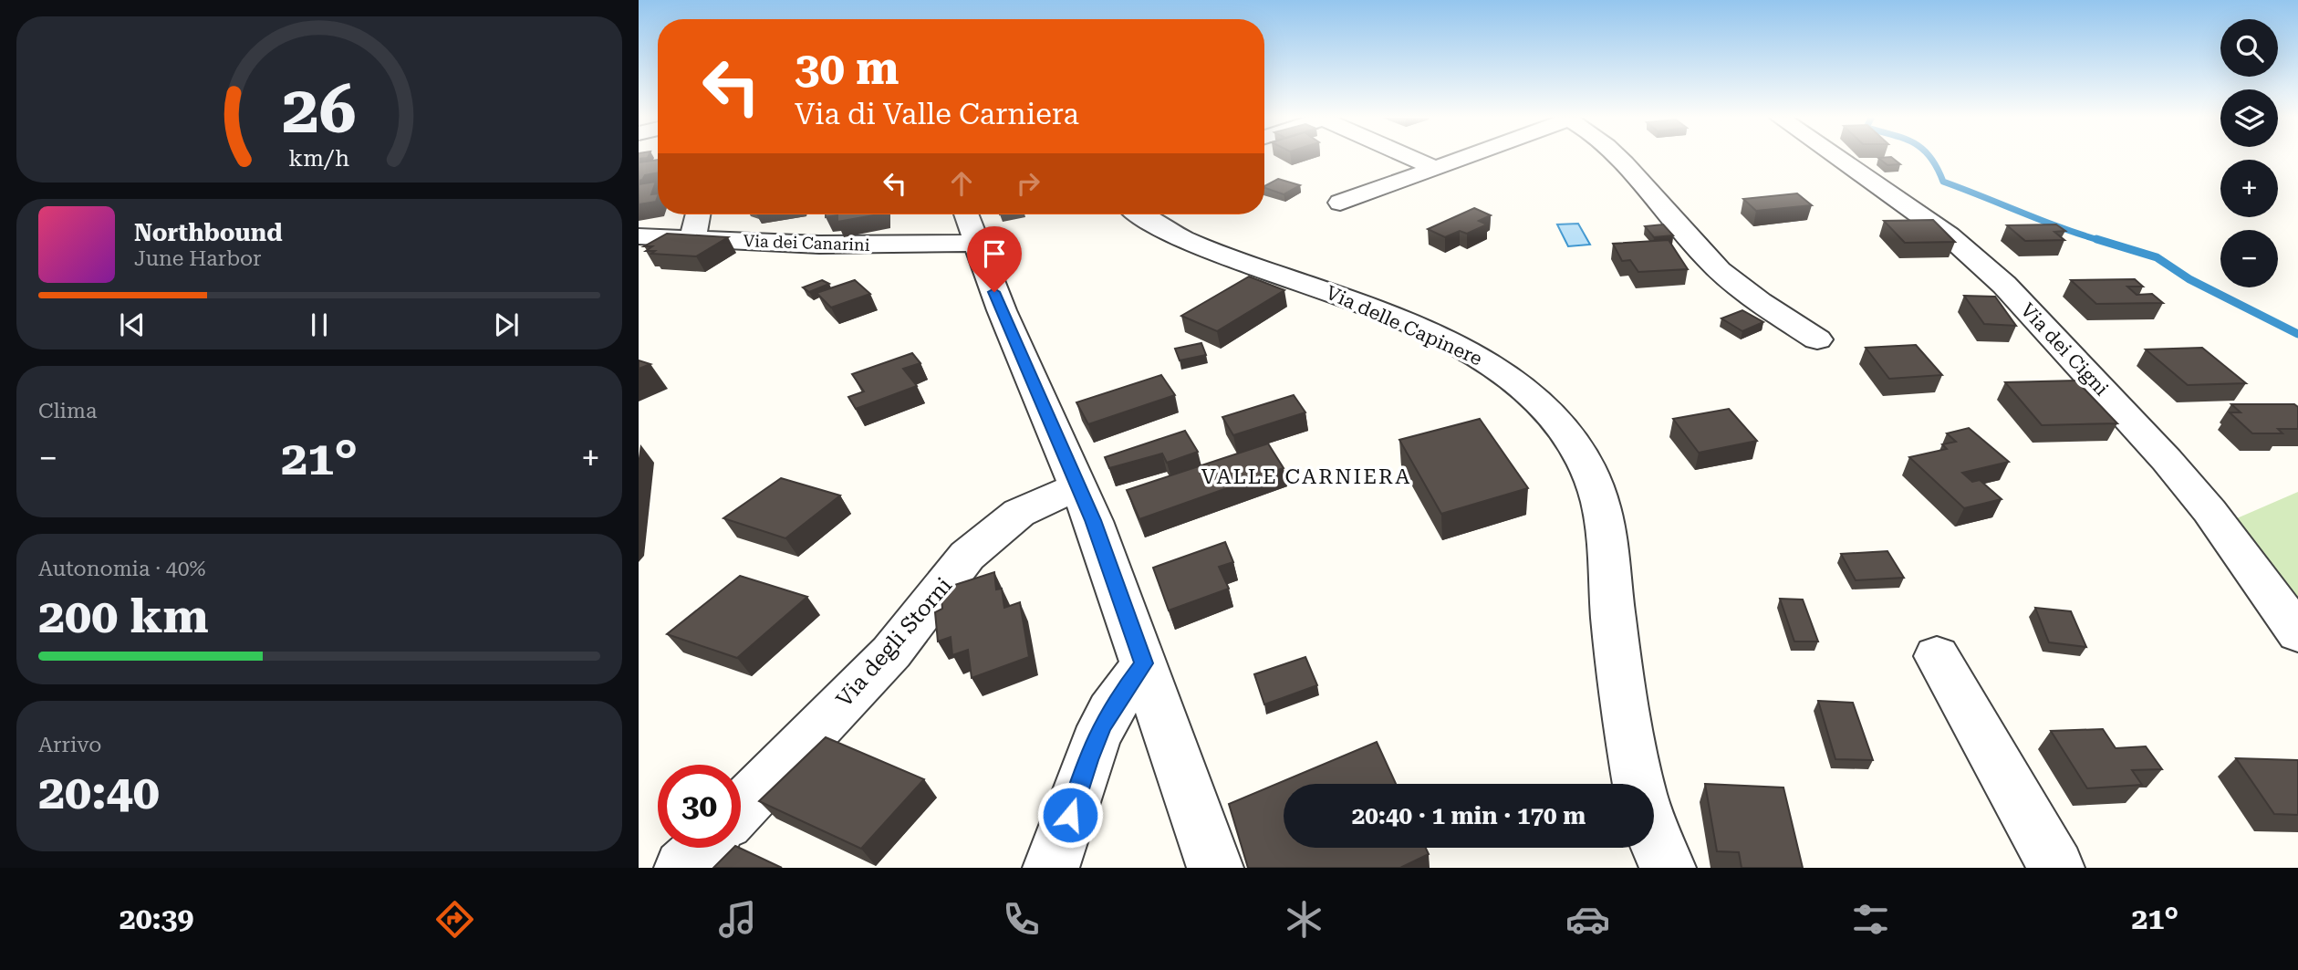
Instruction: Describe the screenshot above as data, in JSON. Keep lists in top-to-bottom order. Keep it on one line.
{"streets":{"street":["Via dei Canarini","Via delle Capinere","Via dei Cigni","Via degli Storni"]},"districts":["VALLE CARNIERA"],"page":{"map_buttons":["+","−"],"turn":["30 m","Via di Valle Carniera"],"song":["Northbound","June Harbor"],"tile":["Clima",["Autonomia · 40%","200 km"],["Arrivo","20:40"]],"heat":["−","21°","+"],"limit":"30","trip":"20:40 · 1 min · 170 m","tabs":["20:39","21°"],"gauge":["26","km/h"]}}
